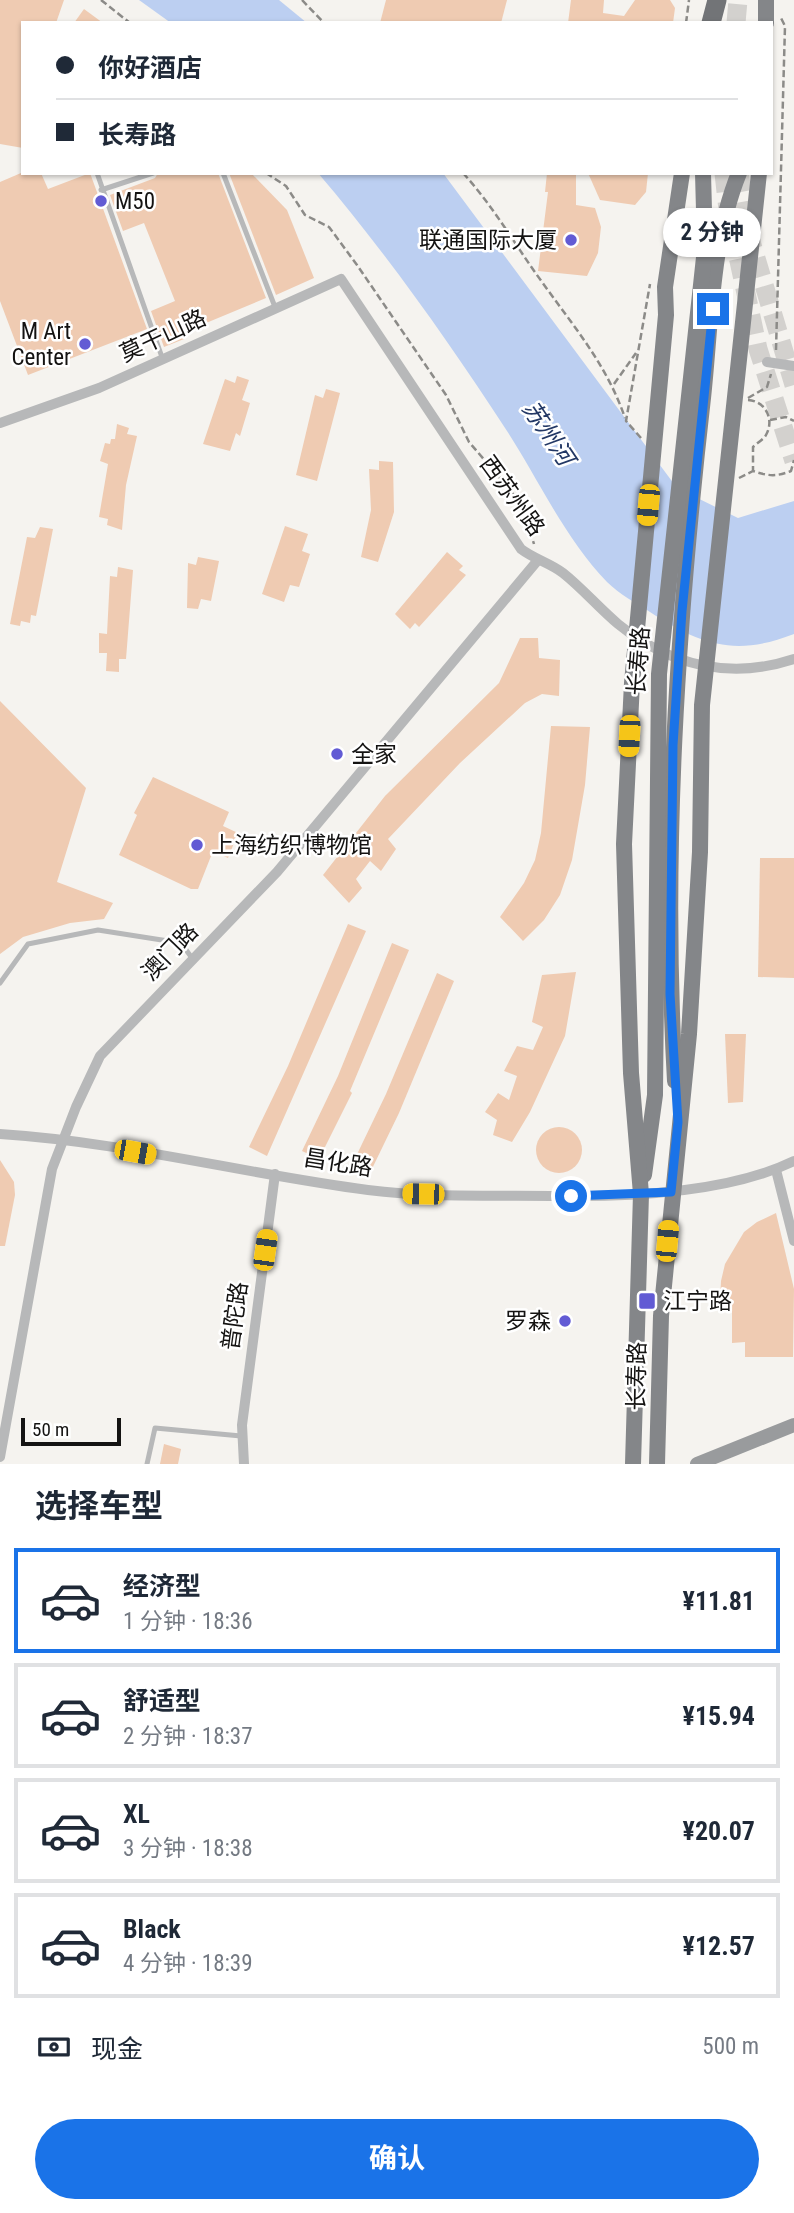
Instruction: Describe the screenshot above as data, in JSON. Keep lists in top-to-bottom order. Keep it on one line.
{"streets":{"main road":["长寿路"],"street":["莫干山路","西苏州路","澳门路","昌化路","普陀路"]},"crossings":[["莫干山路","西苏州路"],["西苏州路","澳门路"],["长寿路","昌化路"],["澳门路","昌化路"],["昌化路","普陀路"]],"water":["苏州河"],"places":{"other":["M50","联通国际大厦","M Art Center","全家","上海纺织博物馆","罗森"],"transit":["江宁路"]},"scale_bar":"50 m","page":{"banner":["你好酒店","长寿路"],"bubble":"2 分钟","scale":"50 m","heading":"选择车型","list":[{"name":"经济型","note":"1 分钟 · 18:36","value":"¥11.81"},{"name":"舒适型","note":"2 分钟 · 18:37","value":"¥15.94"},{"name":"XL","note":"3 分钟 · 18:38","value":"¥20.07"},{"name":"Black","note":"4 分钟 · 18:39","value":"¥12.57"}],"pay":["现金","500 m"],"buttons":"确认"}}
